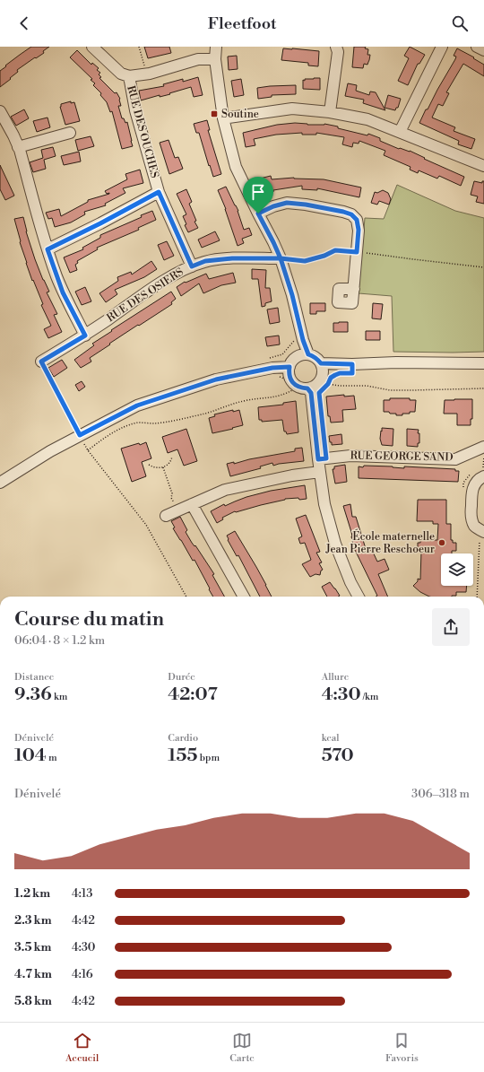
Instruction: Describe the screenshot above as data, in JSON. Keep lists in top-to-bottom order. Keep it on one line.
{"streets":{"street":["RUE DES OUCHES","RUE DES OSIERS","RUE GEORGE SAND"]},"crossings":[["RUE DES OUCHES","RUE DES OSIERS"]],"places":{"transit":["Soutine"],"other":["École maternelle Jean Pierre Reschoeur"]},"page":{"header":"Fleetfoot","heading":["Course du matin","06:04 · 8 × 1.2 km"],"stats":[["Distance","9.36 km"],["Durée","42:07"],["Allure","4:30 /km"],["Dénivelé","104 m"],["Cardio","155 bpm"],["kcal","570"]],"chart":["Dénivelé","306–318 m"],"list":[{"name":"1.2 km","note":"4:13"},{"name":"2.3 km","note":"4:42"},{"name":"3.5 km","note":"4:30"},{"name":"4.7 km","note":"4:16"},{"name":"5.8 km","note":"4:42"}],"tabs":["Accueil","Carte","Favoris"]}}
